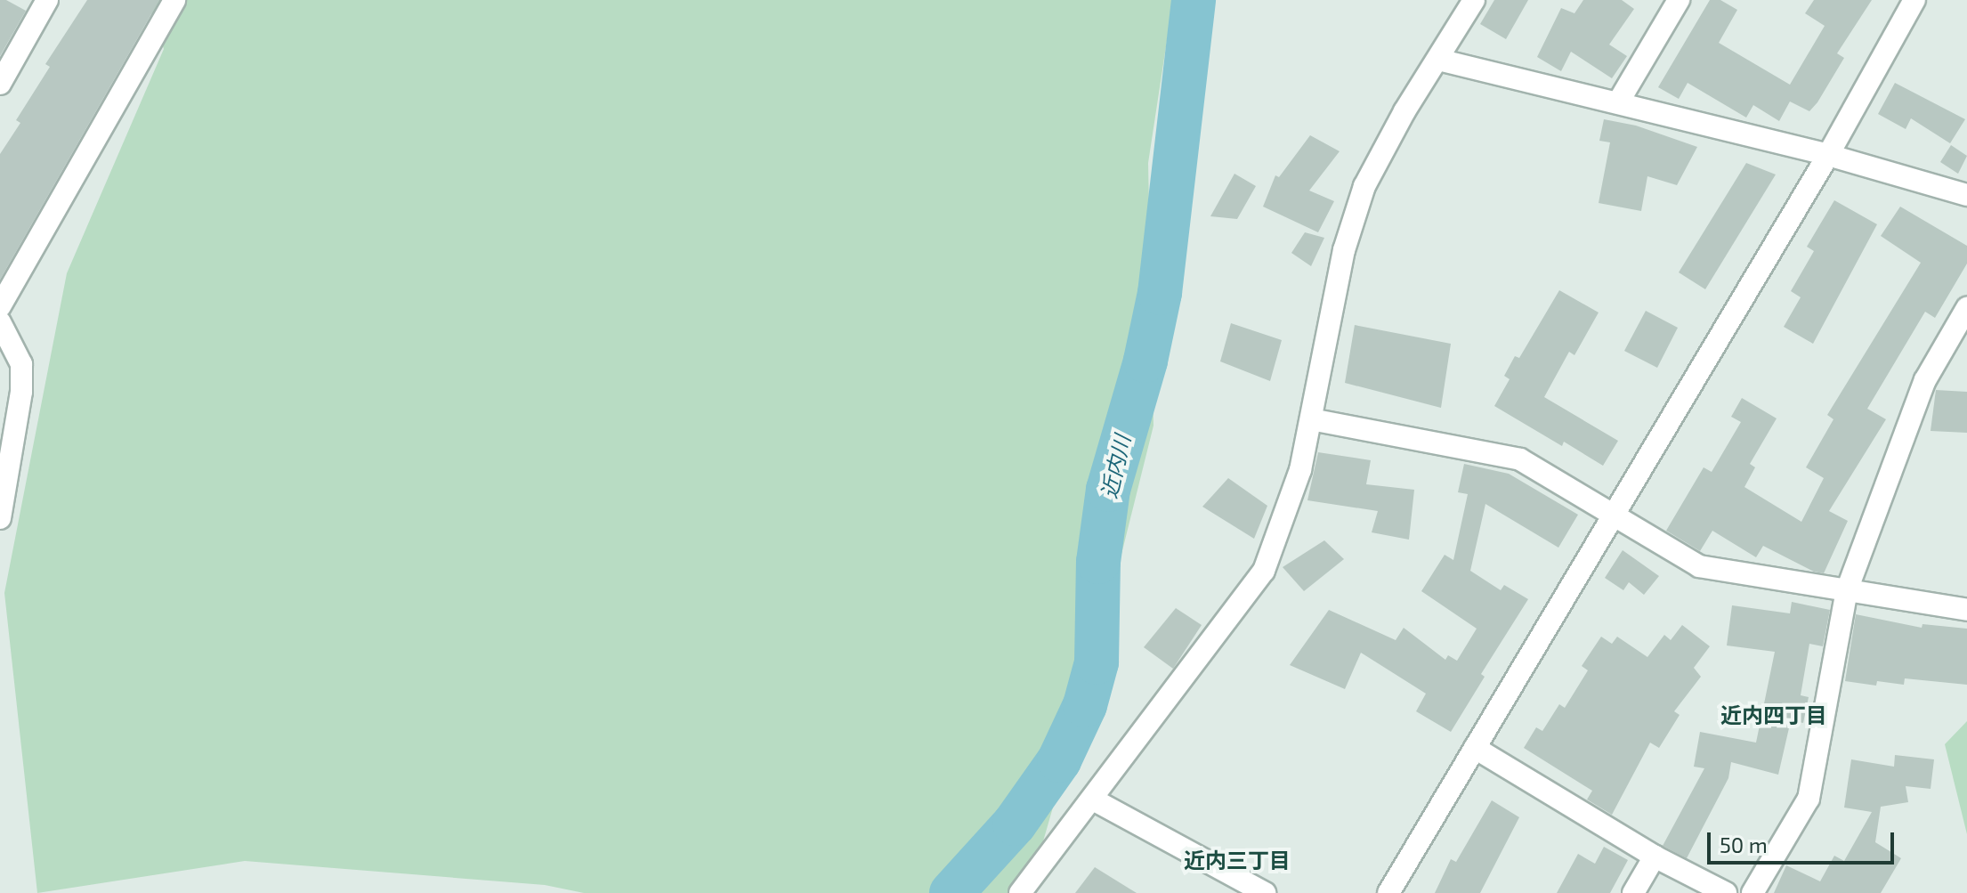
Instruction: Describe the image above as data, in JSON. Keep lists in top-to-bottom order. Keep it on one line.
{"districts":["近内四丁目","近内三丁目"],"water":["近内川"],"scale_bar":"50 m"}
